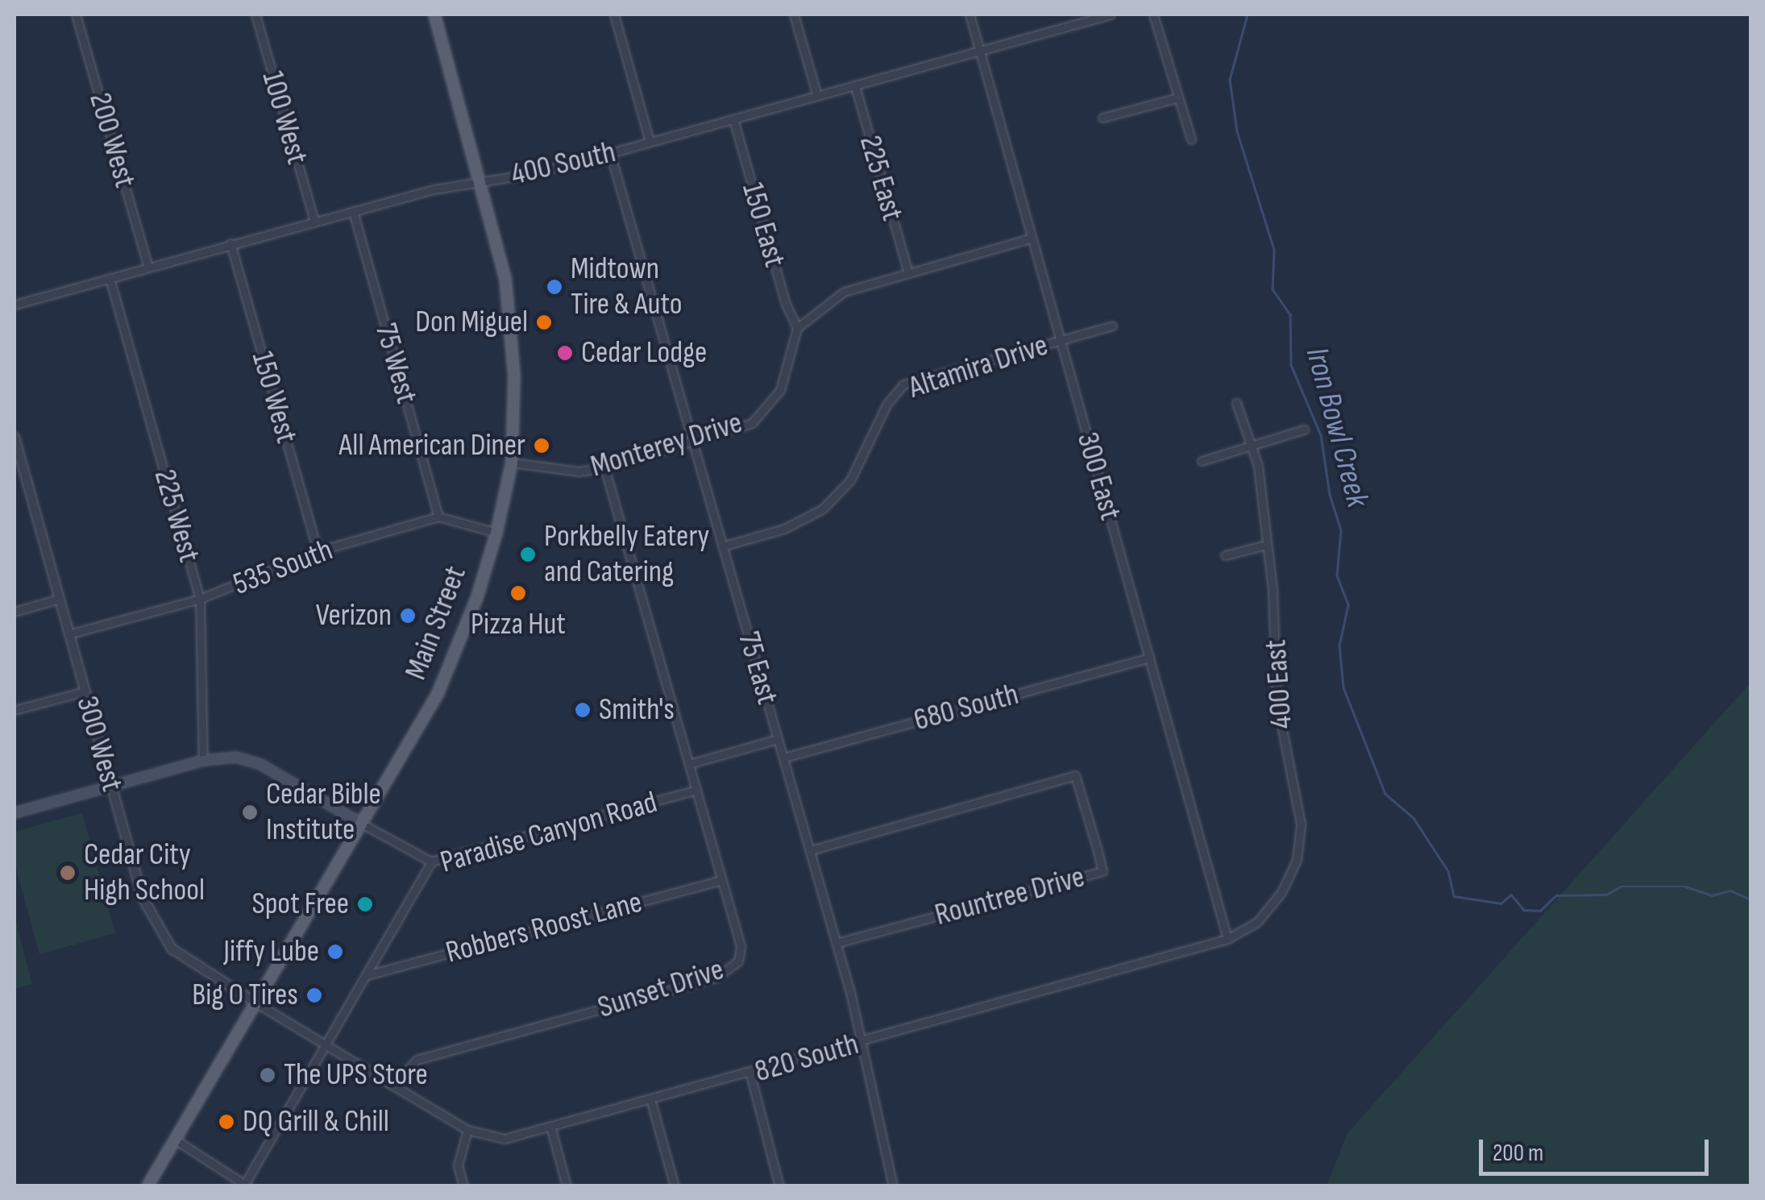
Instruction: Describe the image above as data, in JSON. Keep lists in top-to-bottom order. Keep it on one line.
{"streets":{"main road":["Main Street"],"street":["100 West","200 West","400 South","225 East","150 East","75 West","Altamira Drive","150 West","Monterey Drive","300 East","225 West","535 South","75 East","400 East","680 South","300 West","Paradise Canyon Road","Rountree Drive","Robbers Roost Lane","Sunset Drive","820 South"]},"crossings":[["100 West","400 South"],["200 West","400 South"],["400 South","225 East"],["400 South","150 East"],["400 South","75 West"],["400 South","150 West"],["400 South","300 East"],["400 South","225 West"],["400 South","Main Street"],["400 South","75 East"],["150 East","Monterey Drive"],["75 West","535 South"],["Altamira Drive","300 East"],["Altamira Drive","75 East"],["150 West","535 South"],["Monterey Drive","Main Street"],["Monterey Drive","75 East"],["Monterey Drive","Sunset Drive"],["300 East","400 East"],["300 East","680 South"],["300 East","820 South"],["225 West","535 South"],["535 South","300 West"],["Main Street","300 West"],["75 East","680 South"],["75 East","Rountree Drive"],["75 East","820 South"],["400 East","820 South"],["Paradise Canyon Road","Robbers Roost Lane"],["Paradise Canyon Road","Sunset Drive"],["Robbers Roost Lane","Sunset Drive"],["Sunset Drive","820 South"]],"water":["Iron Bowl Creek"],"places":["Midtown Tire & Auto","Don Miguel","Cedar Lodge","All American Diner","Porkbelly Eatery and Catering","Pizza Hut","Verizon","Smith's","Cedar Bible Institute","Cedar City High School","Spot Free","Jiffy Lube","Big O Tires","The UPS Store","DQ Grill & Chill"],"scale_bar":"200 m"}
